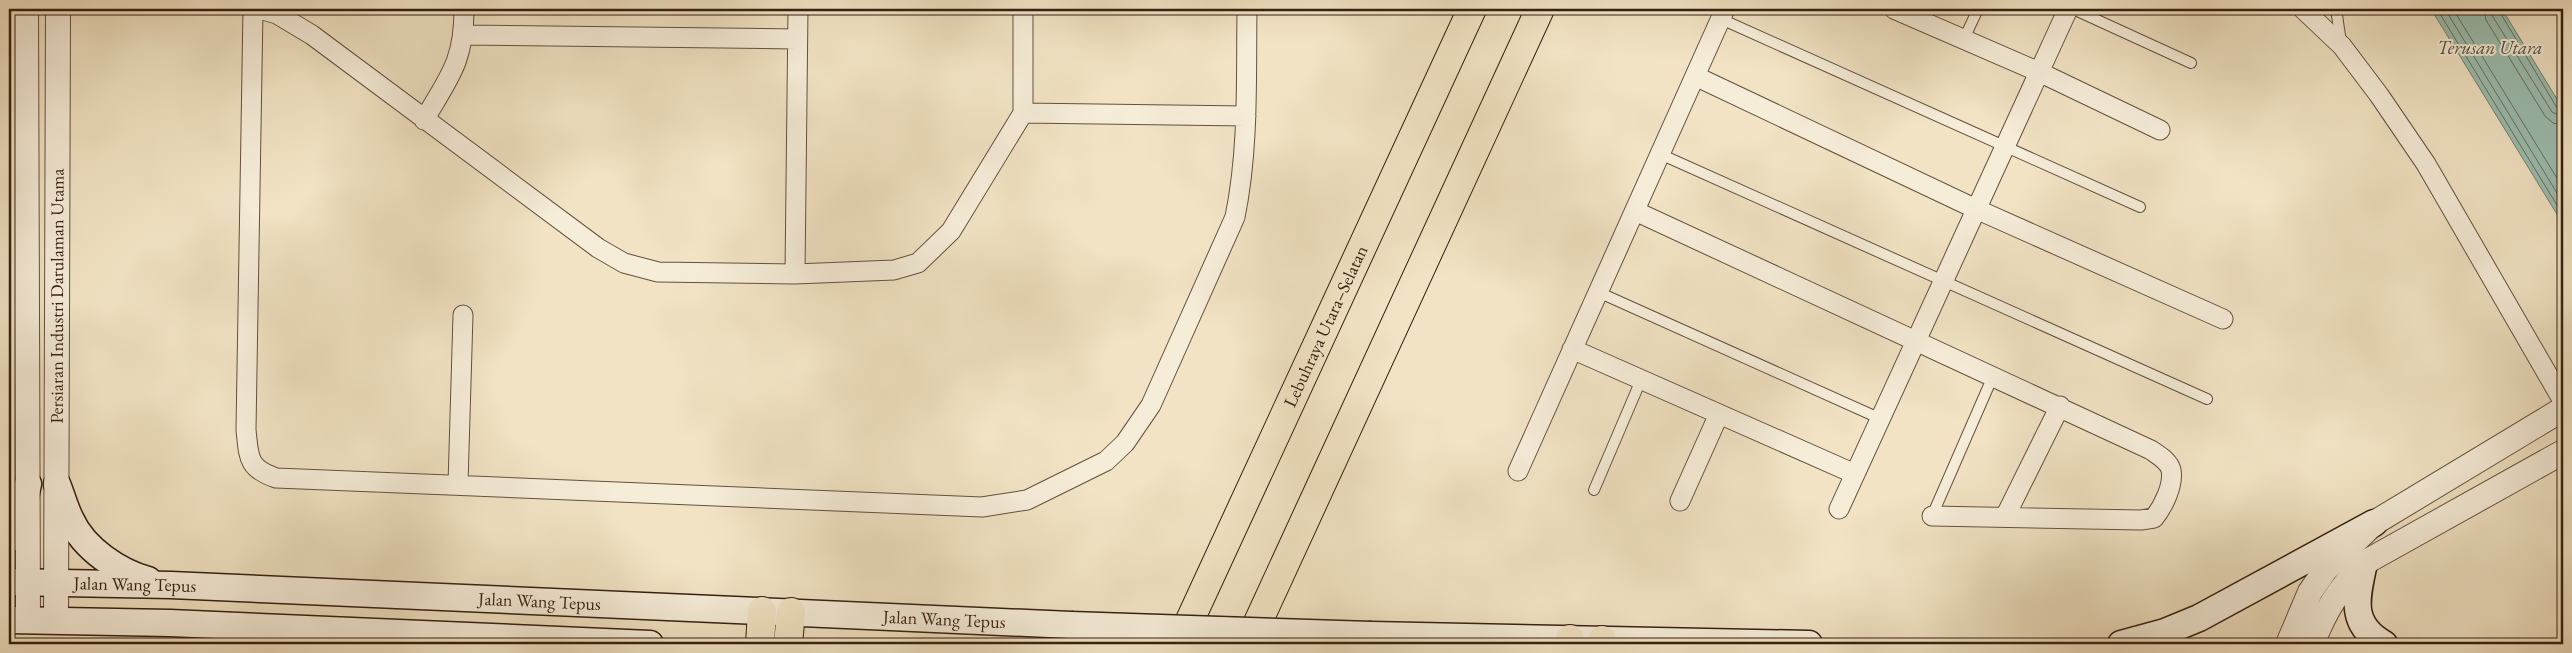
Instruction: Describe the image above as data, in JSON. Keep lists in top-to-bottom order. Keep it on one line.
{"streets":{"highway":["Lebuhraya Utara–Selatan"],"main road":["Jalan Wang Tepus"],"street":["Persiaran Industri Darulaman Utama"]},"crossings":[["Persiaran Industri Darulaman Utama","Jalan Wang Tepus"]],"water":["Terusan Utara"]}
